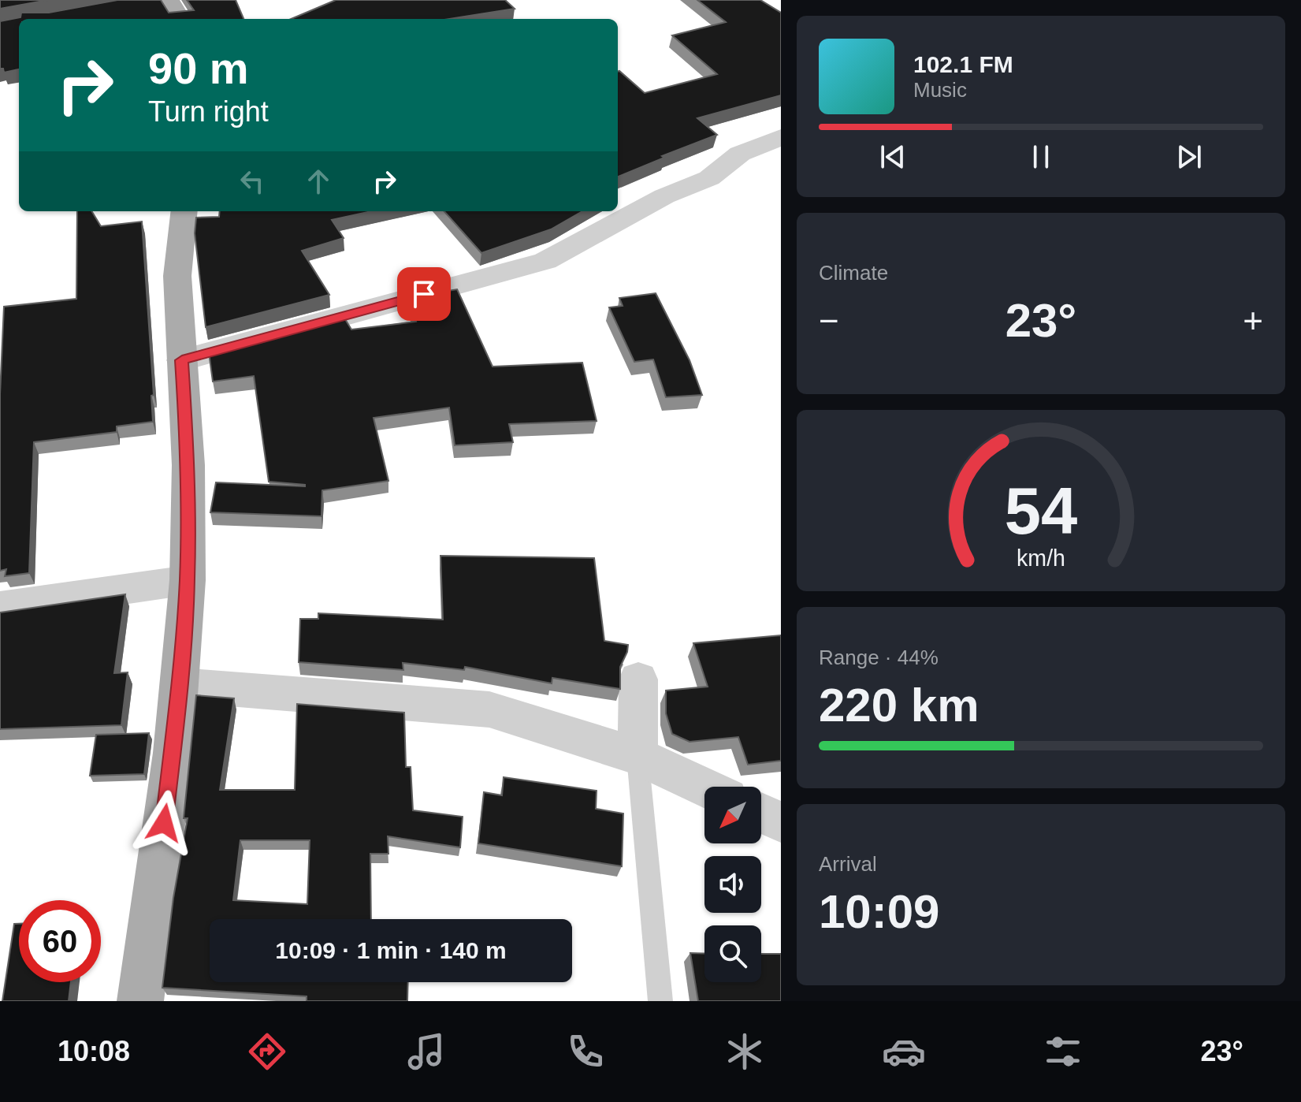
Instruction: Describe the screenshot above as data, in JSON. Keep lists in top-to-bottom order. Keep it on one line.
{"north":"bottom left","page":{"turn":["90 m","Turn right"],"song":["102.1 FM","Music"],"tile":["Climate",["Range · 44%","220 km"],["Arrival","10:09"]],"heat":["−","23°","+"],"limit":"60","trip":"10:09 · 1 min · 140 m","tabs":["10:08","23°"],"gauge":["54","km/h"]}}
